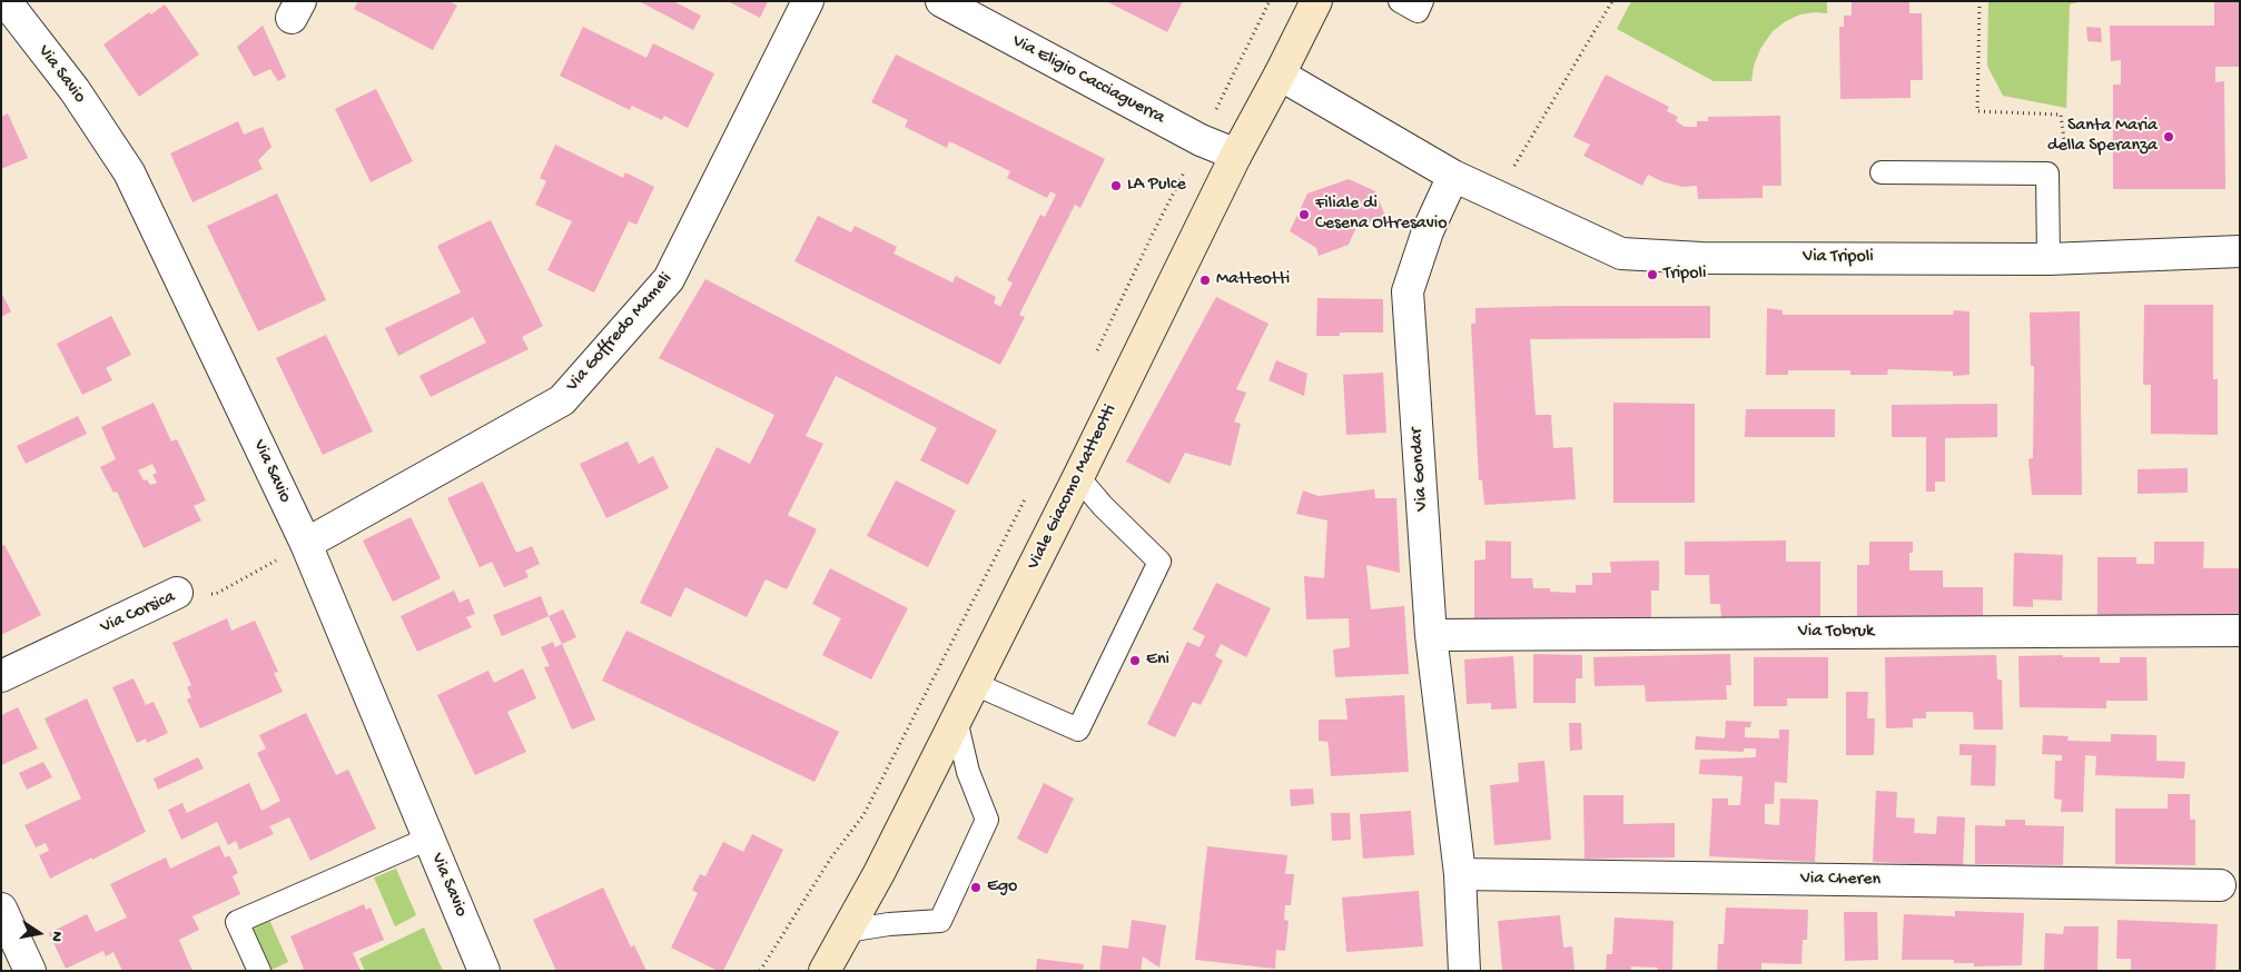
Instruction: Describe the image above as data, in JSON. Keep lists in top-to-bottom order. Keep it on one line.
{"streets":{"main road":["Viale Giacomo Matteotti"],"street":["Via Savio","Via Eligio Cacciaguerra","Via Tripoli","Via Goffredo Mameli","Via Gondar","Via Corsica","Via Tobruk","Via Cheren"]},"crossings":[["Via Savio","Via Goffredo Mameli"],["Via Savio","Via Corsica"],["Via Eligio Cacciaguerra","Viale Giacomo Matteotti"],["Via Tripoli","Via Gondar"],["Via Goffredo Mameli","Via Corsica"],["Via Gondar","Via Tobruk"],["Via Gondar","Via Cheren"]],"places":["Santa Maria della Speranza","LA Pulce","Filiale di Cesena Oltresavio","Tripoli","Matteotti","Eni","Ego"],"north":"right"}
